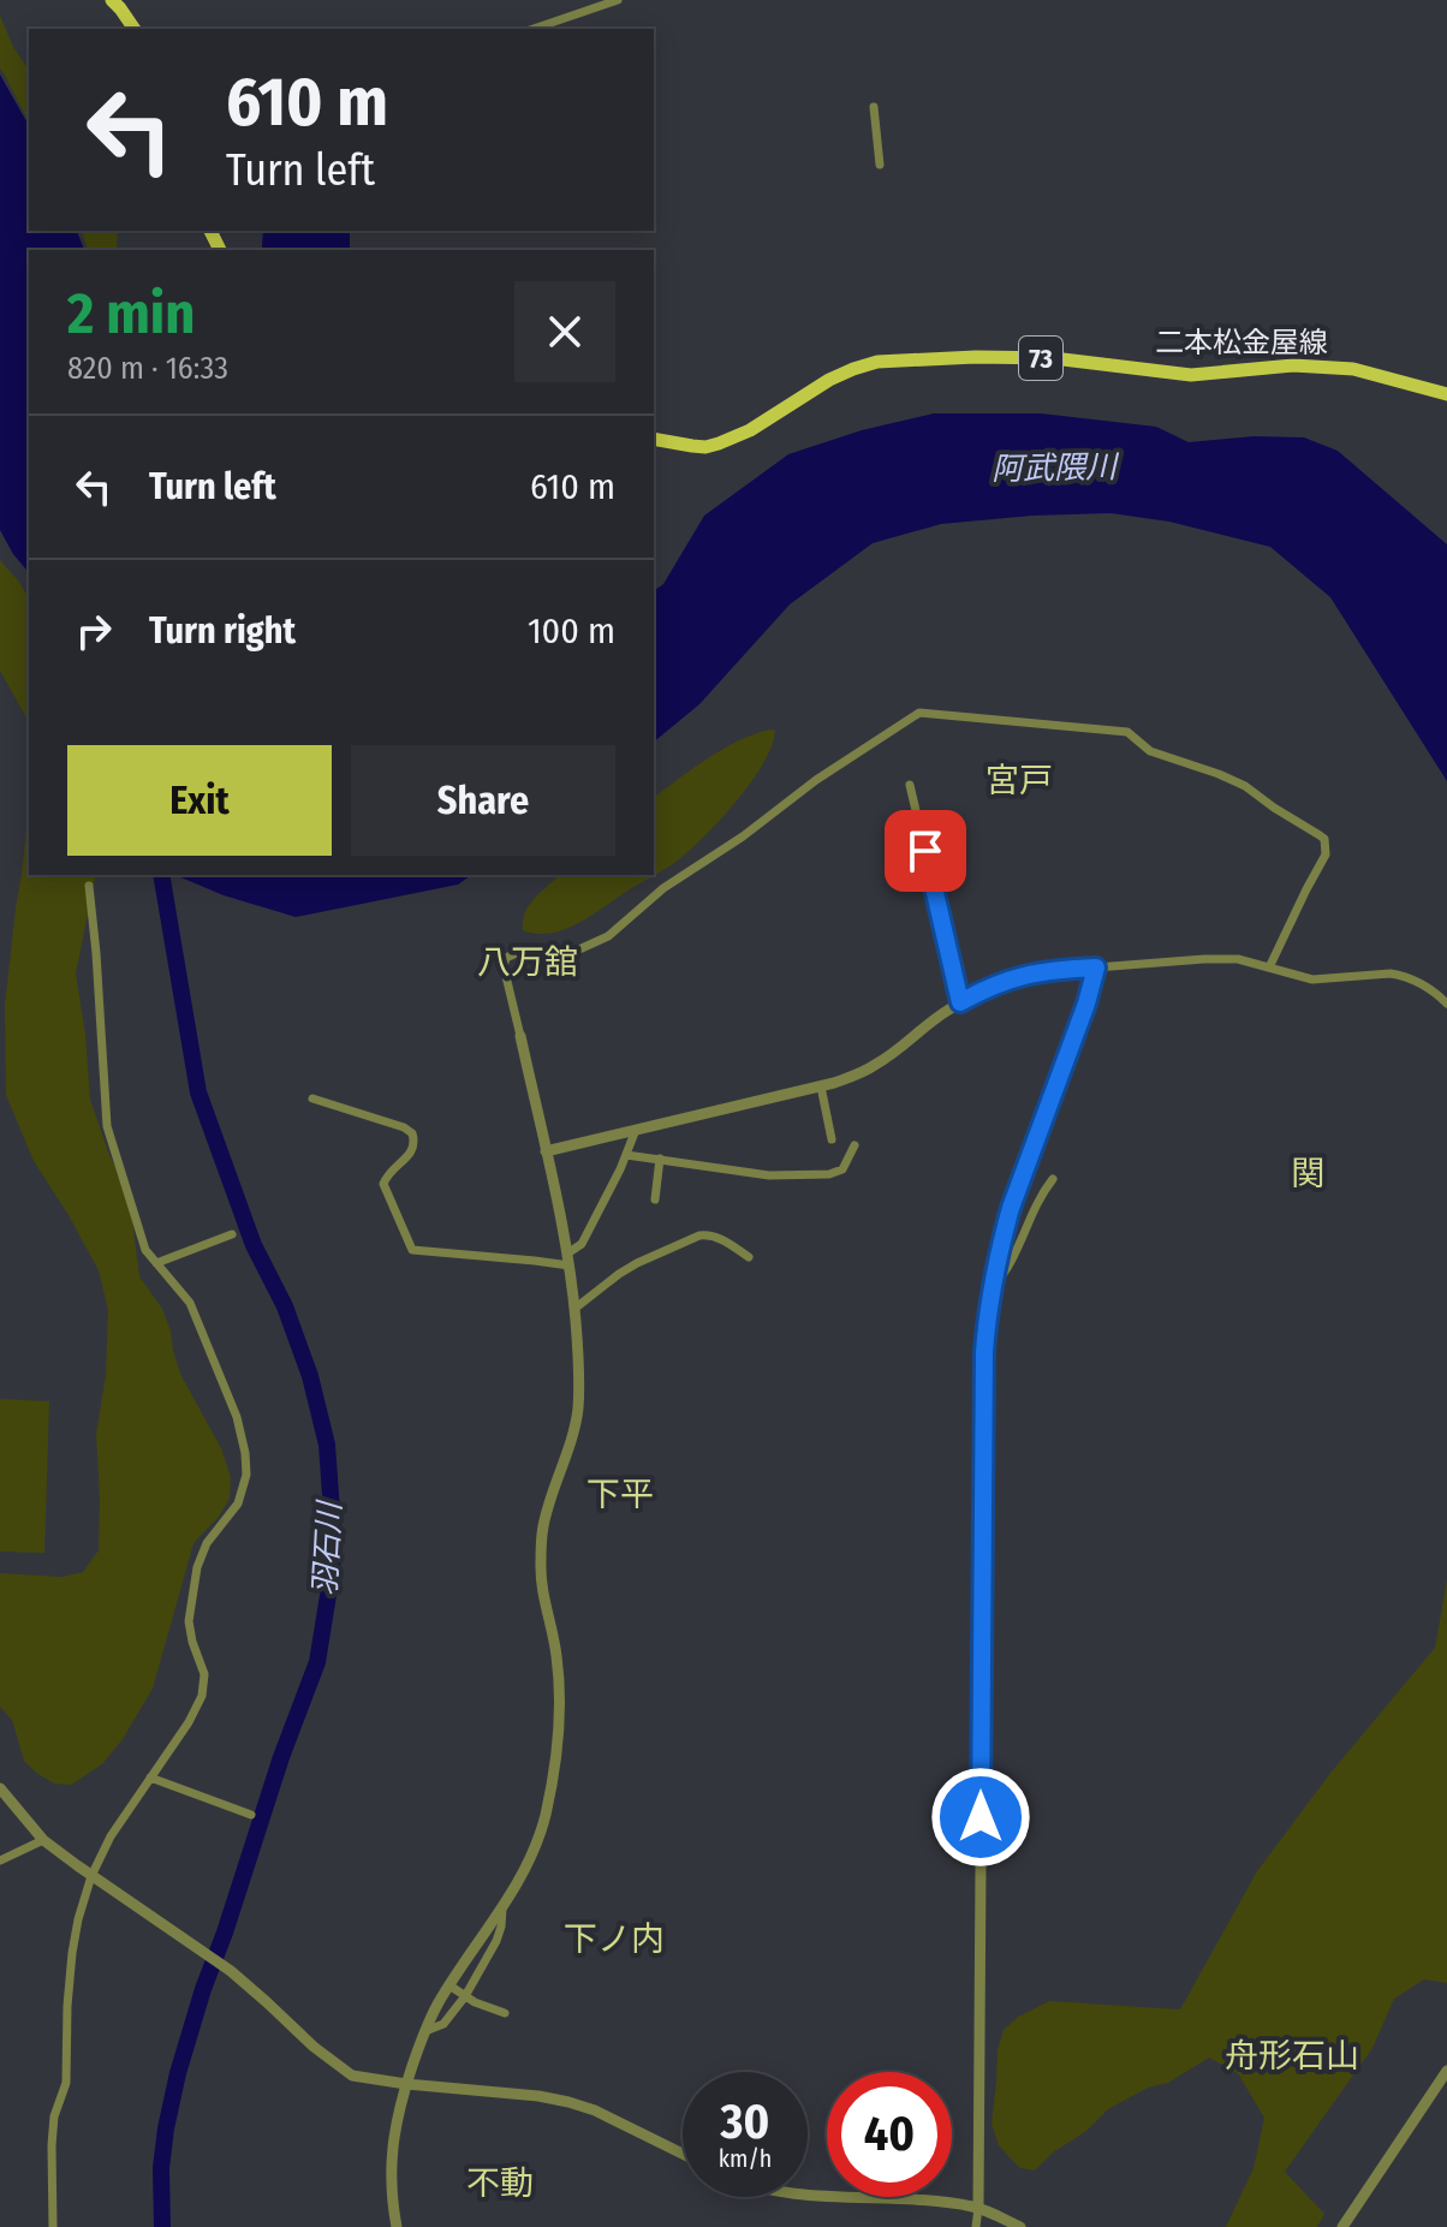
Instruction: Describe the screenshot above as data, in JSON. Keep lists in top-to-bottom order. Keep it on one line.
{"streets":{"main road":["二本松金屋線","73"]},"districts":["宮戸","八万舘","関","下平","下ノ内","舟形石山","不動"],"water":["阿武隈川","羽石川"],"page":{"turn":["610 m","Turn left"],"heading":["2 min","820 m · 16:33"],"list":[{"name":"Turn left","value":"610 m"},{"name":"Turn right","value":"100 m"}],"buttons":["Exit","Share"],"speed":"30 km/h","limit":"40"}}
